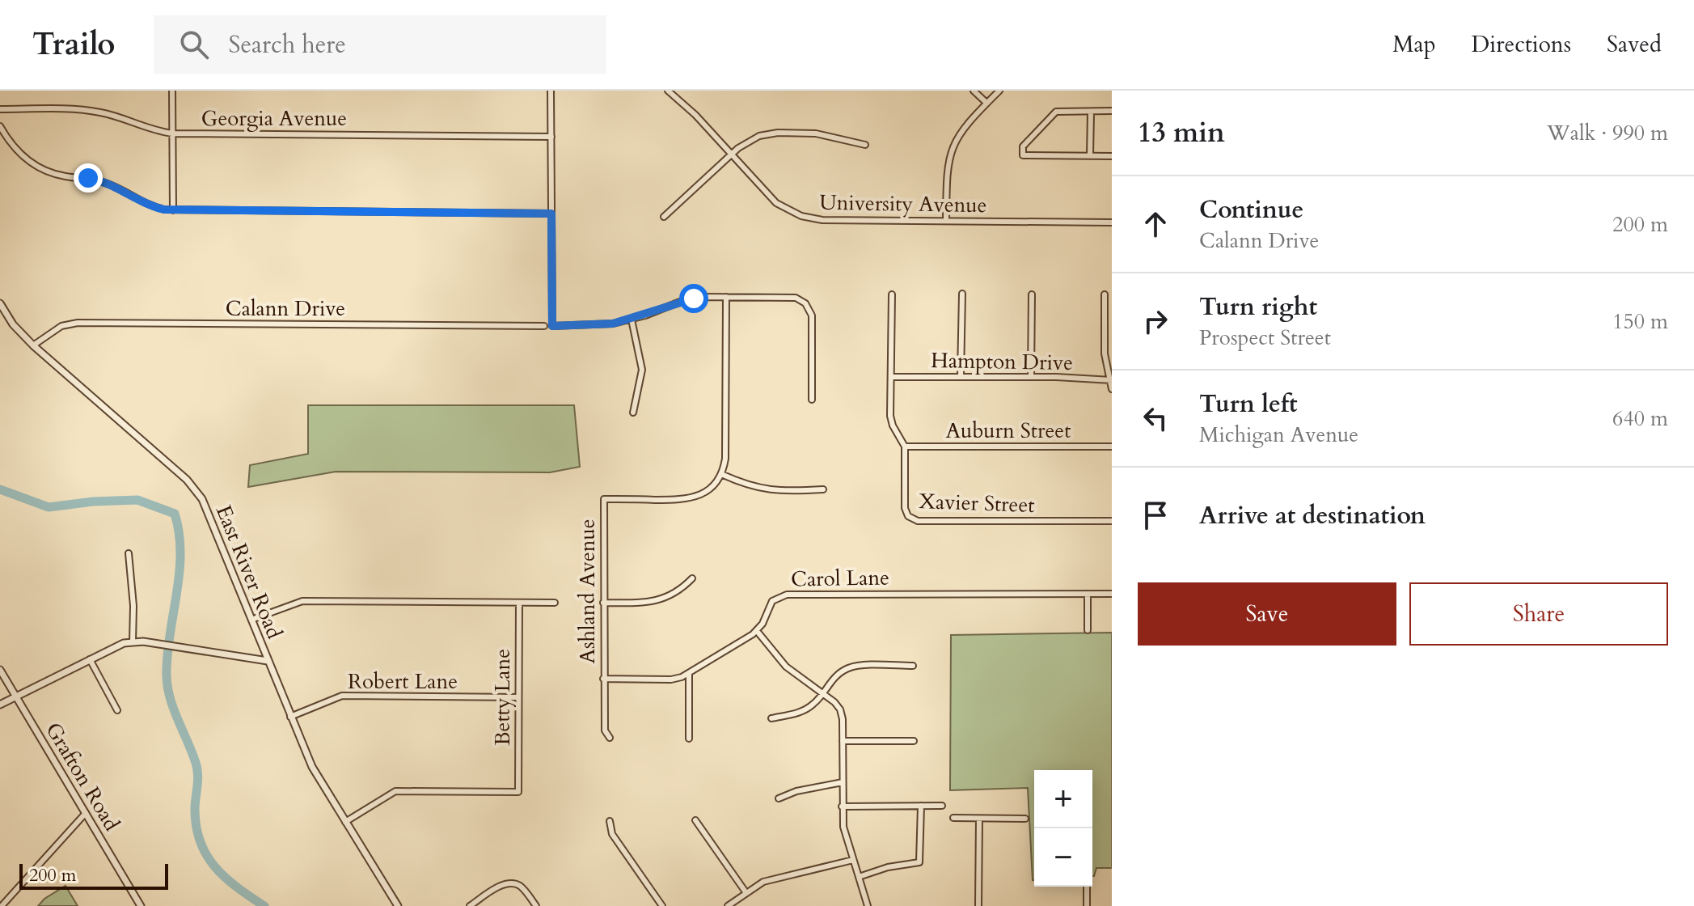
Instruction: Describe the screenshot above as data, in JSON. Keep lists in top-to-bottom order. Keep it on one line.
{"streets":{"street":["Georgia Avenue","University Avenue","Calann Drive","Hampton Drive","Auburn Street","Xavier Street","East River Road","Carol Lane","Ashland Avenue","Robert Lane","Betty Lane","Grafton Road"]},"crossings":[["Calann Drive","East River Road"],["Hampton Drive","Xavier Street"],["Auburn Street","Xavier Street"],["East River Road","Robert Lane"],["East River Road","Betty Lane"],["Robert Lane","Betty Lane"]],"scale_bar":"200 m","page":{"header":"Trailo","search":"Search here","nav":["Map","Directions","Saved"],"heading":["13 min","Walk · 990 m"],"list":[["Continue","Calann Drive","200 m"],["Turn right","Prospect Street","150 m"],["Turn left","Michigan Avenue","640 m"],"Arrive at destination"],"buttons":["Save","Share"],"map_buttons":["+","−"],"scale":"200 m"}}
